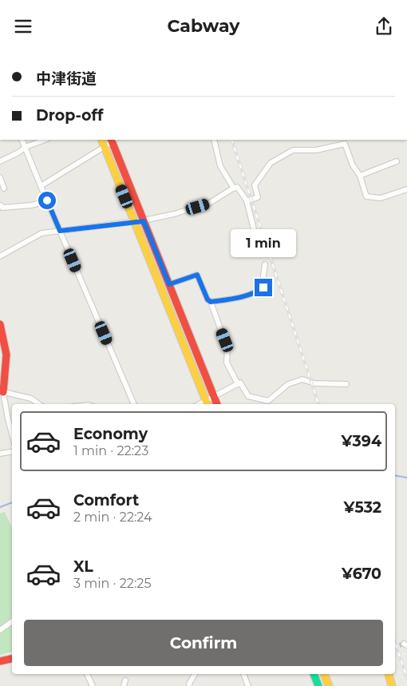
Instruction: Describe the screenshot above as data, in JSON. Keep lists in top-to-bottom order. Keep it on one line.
{"page":{"header":"Cabway","banner":["中津街道","Drop-off"],"bubble":"1 min","list":[{"name":"Economy","note":"1 min · 22:23","value":"¥394"},{"name":"Comfort","note":"2 min · 22:24","value":"¥532"},{"name":"XL","note":"3 min · 22:25","value":"¥670"}],"buttons":"Confirm"}}
